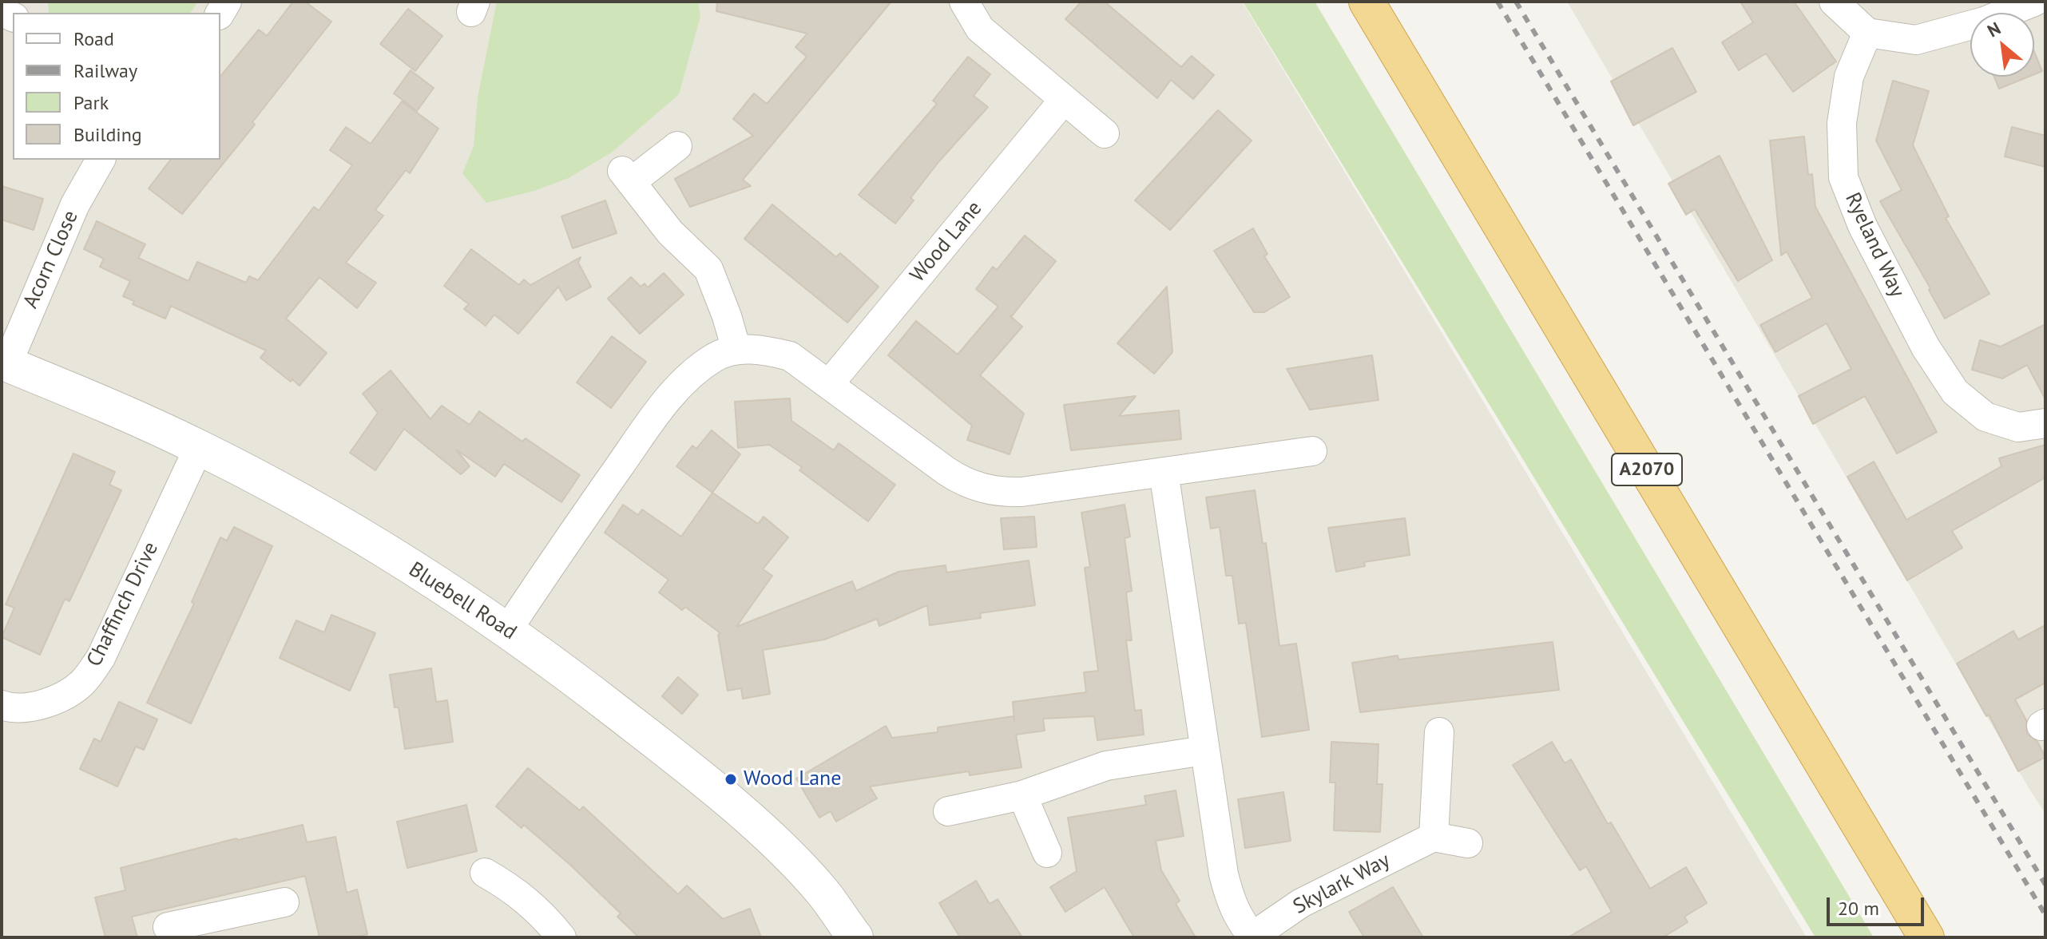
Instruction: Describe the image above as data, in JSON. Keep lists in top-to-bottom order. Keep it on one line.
{"streets":{"highway":["A2070"],"street":["Wood Lane","Ryeland Way","Acorn Close","Bluebell Road","Chaffinch Drive","Skylark Way"]},"crossings":[["Acorn Close","Bluebell Road"],["Bluebell Road","Chaffinch Drive"]],"places":["Wood Lane"],"legend":["Road","Railway","Park","Building"],"scale_bar":"20 m","north":"top left"}
